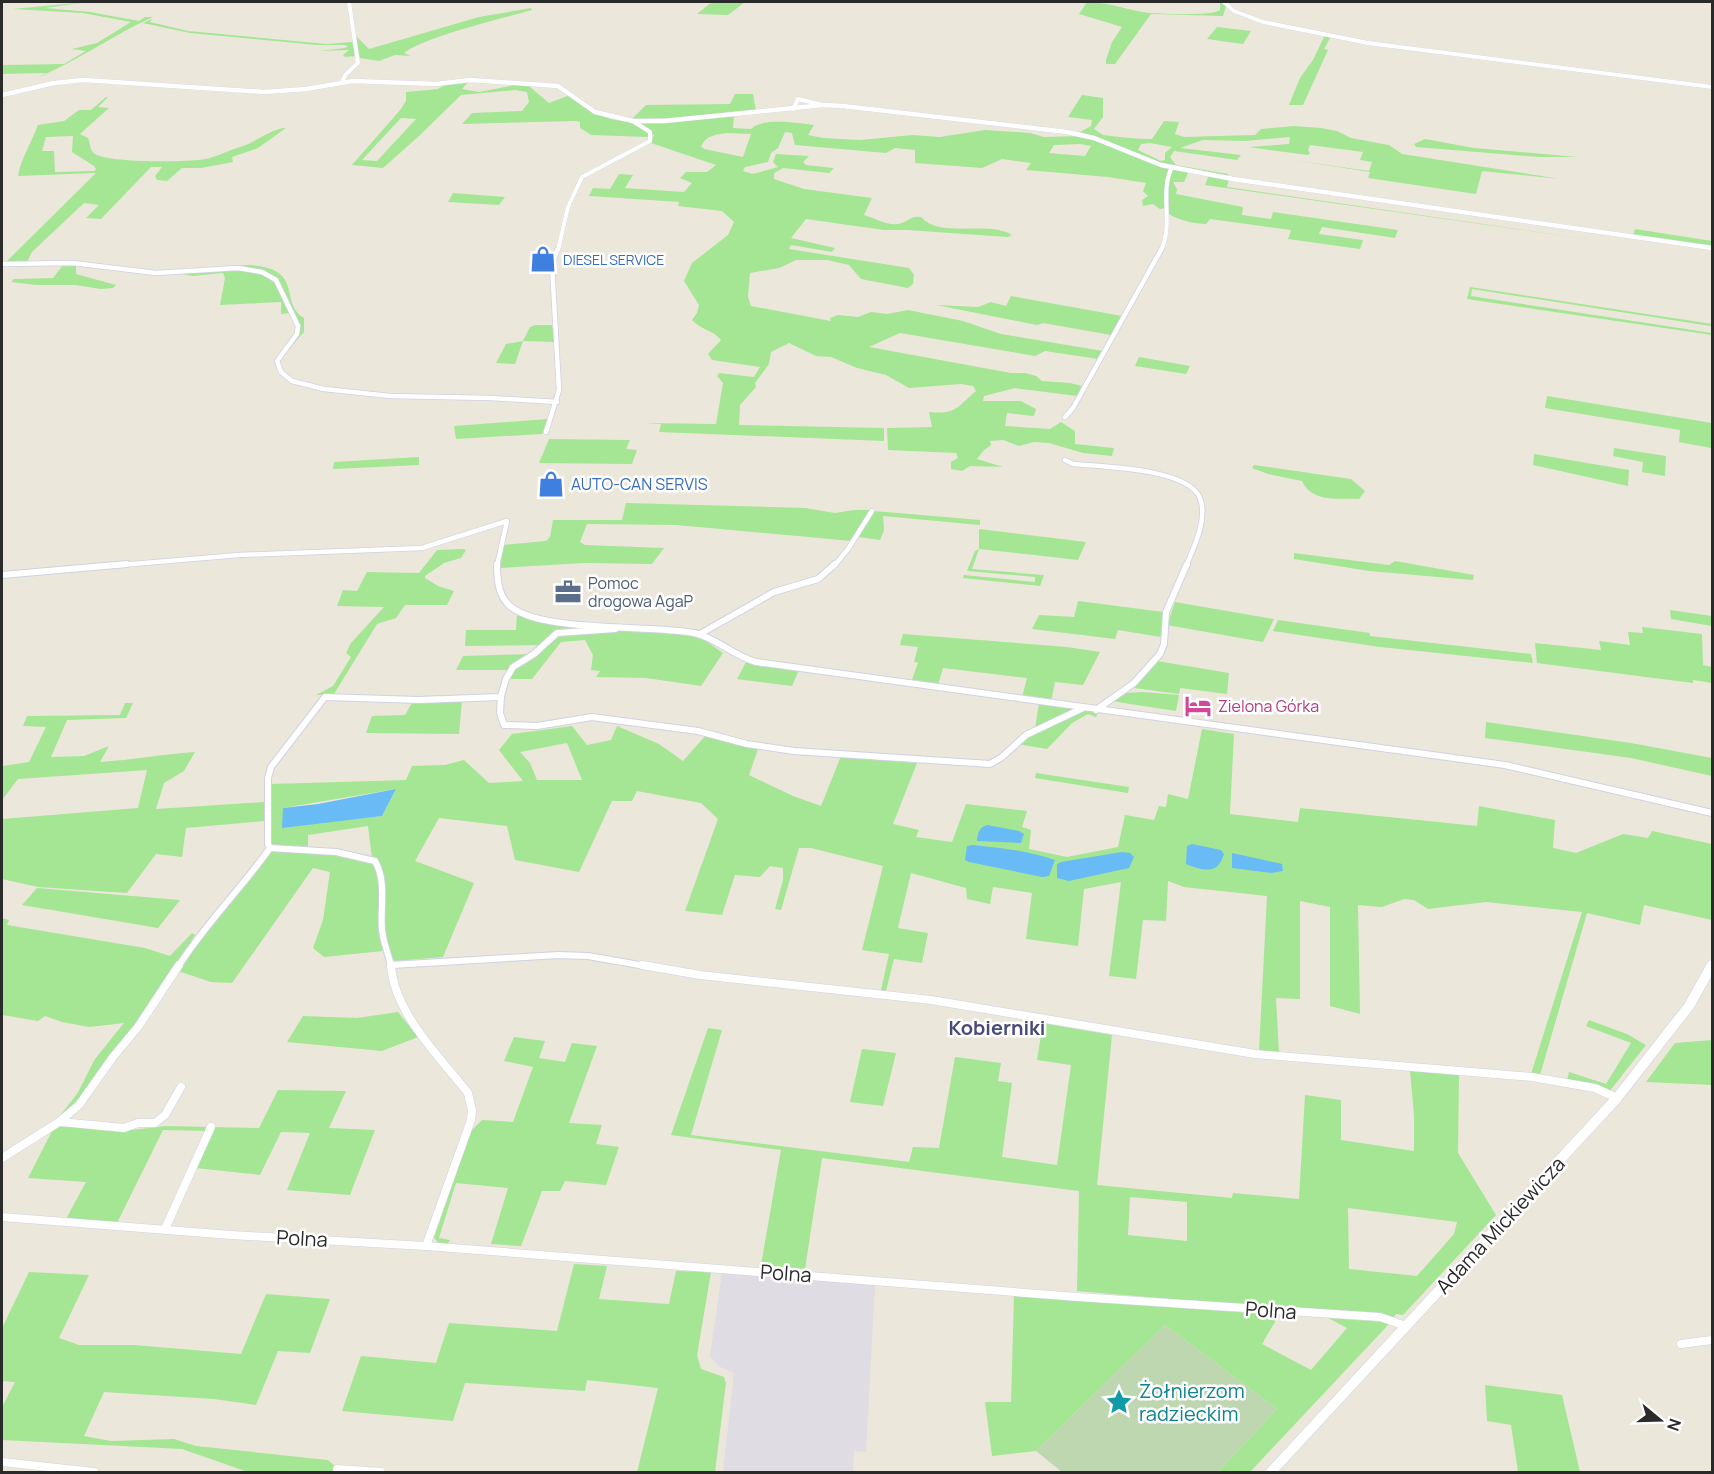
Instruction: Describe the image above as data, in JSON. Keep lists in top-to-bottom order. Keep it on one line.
{"streets":{"street":["Adama Mickiewicza","Polna"]},"crossings":[["Adama Mickiewicza","Polna"]],"districts":["Kobierniki"],"places":{"shop":["DIESEL SERVICE","AUTO-CAN SERVIS"],"office":["Pomoc drogowa AgaP"],"hotel":["Zielona Górka"],"place":["Żołnierzom radzieckim"]},"north":"right"}
